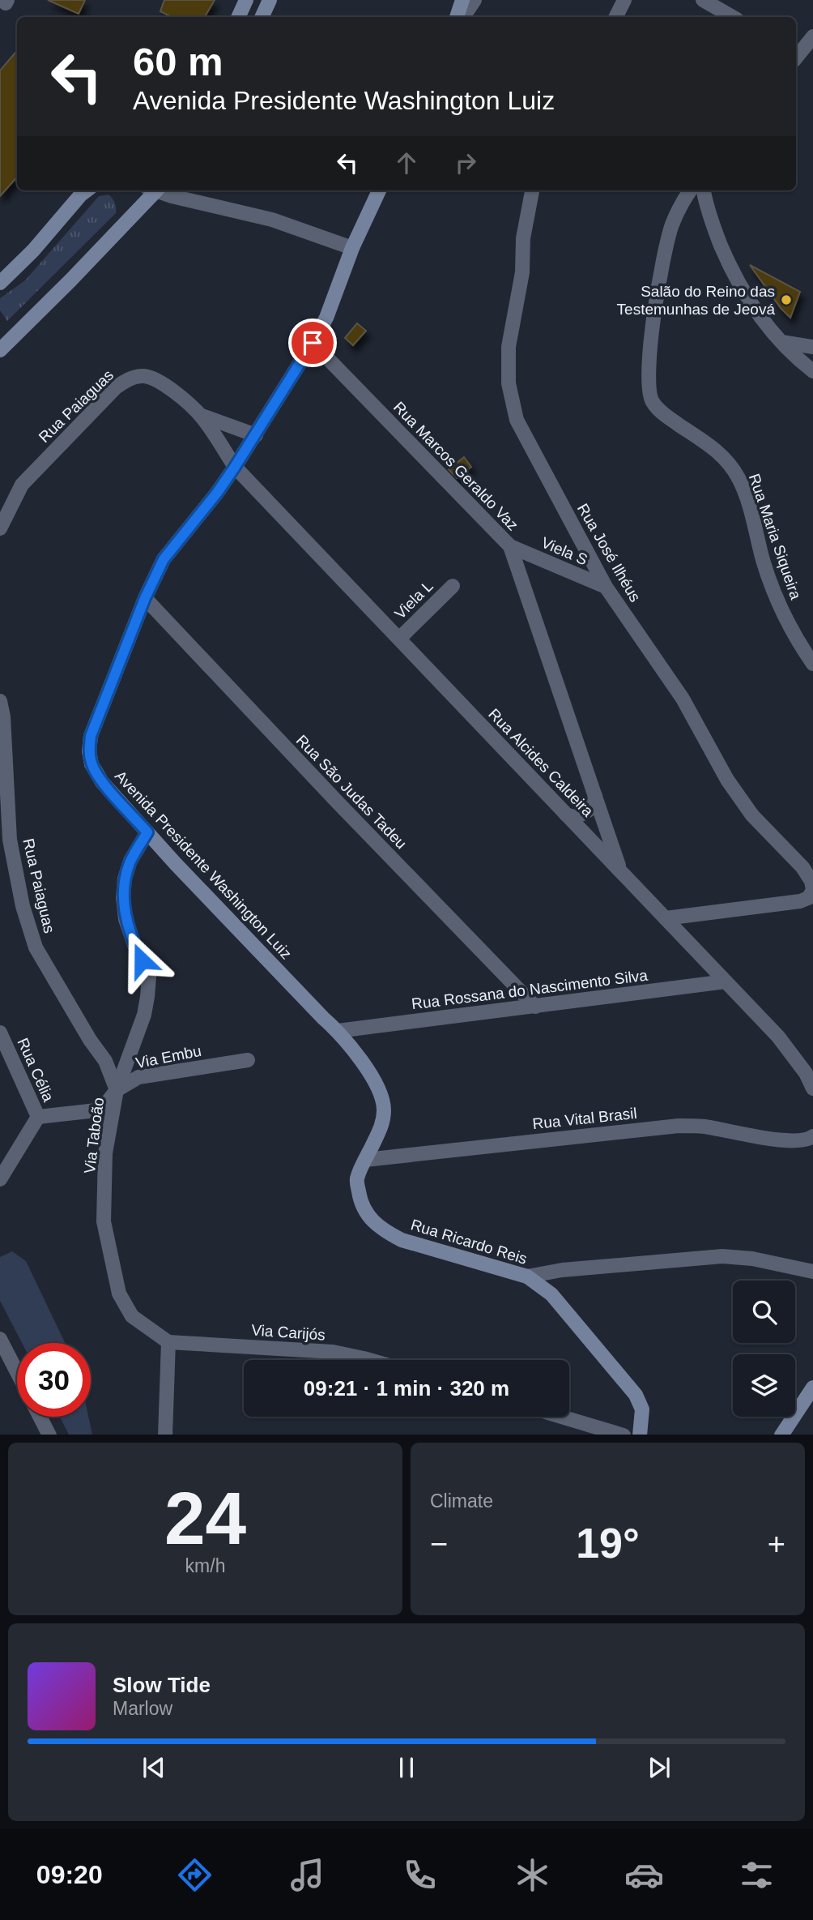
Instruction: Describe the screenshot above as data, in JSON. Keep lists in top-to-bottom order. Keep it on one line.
{"streets":{"street":["Rua Paiaguas","Rua Marcos Geraldo Vaz","Rua Maria Siqueira","Viela S","Rua José Ilhéus","Viela L","Rua Alcides Caldeira","Rua São Judas Tadeu","Avenida Presidente Washington Luiz","Rua Rossana do Nascimento Silva","Via Embu","Rua Célia","Rua Vital Brasil","Via Taboão","Rua Ricardo Reis","Via Carijós"]},"crossings":[["Rua Paiaguas","Rua Alcides Caldeira"],["Rua Paiaguas","Avenida Presidente Washington Luiz"],["Rua Paiaguas","Via Embu"],["Rua Paiaguas","Via Taboão"],["Rua Marcos Geraldo Vaz","Viela S"],["Rua Marcos Geraldo Vaz","Rua Alcides Caldeira"],["Rua Marcos Geraldo Vaz","Avenida Presidente Washington Luiz"],["Viela S","Rua José Ilhéus"],["Rua José Ilhéus","Rua Alcides Caldeira"],["Viela L","Rua Alcides Caldeira"],["Rua Alcides Caldeira","Avenida Presidente Washington Luiz"],["Rua Alcides Caldeira","Rua Rossana do Nascimento Silva"],["Rua São Judas Tadeu","Avenida Presidente Washington Luiz"],["Rua São Judas Tadeu","Rua Rossana do Nascimento Silva"],["Avenida Presidente Washington Luiz","Rua Rossana do Nascimento Silva"],["Avenida Presidente Washington Luiz","Via Taboão"],["Avenida Presidente Washington Luiz","Rua Ricardo Reis"],["Via Embu","Rua Célia"],["Via Embu","Via Taboão"],["Rua Vital Brasil","Rua Ricardo Reis"],["Via Taboão","Via Carijós"]],"places":["Salão do Reino das Testemunhas de Jeová"],"page":{"turn":["60 m","Avenida Presidente Washington Luiz"],"limit":"30","trip":"09:21 · 1 min · 320 m","tile":[["24","km/h"],"Climate"],"heat":["−","19°","+"],"song":["Slow Tide","Marlow"],"tabs":"09:20"}}
